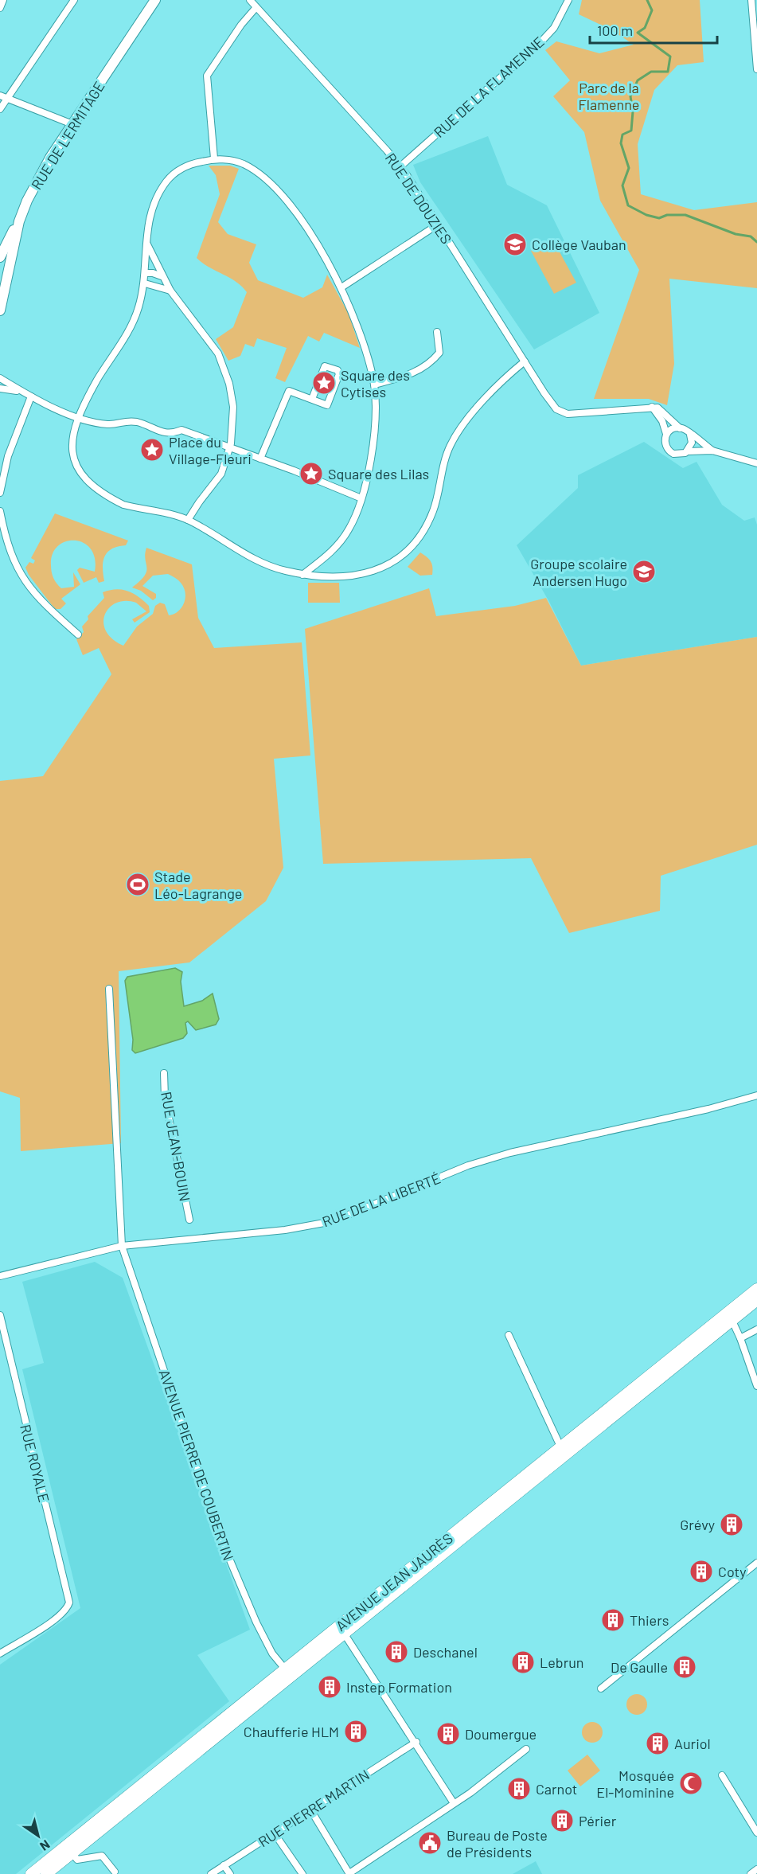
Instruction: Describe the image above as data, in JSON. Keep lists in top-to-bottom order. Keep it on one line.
{"streets":{"main road":["RUE DE L'ERMITAGE","AVENUE JEAN JAURÈS"],"street":["RUE DE LA FLAMENNE","RUE DE DOUZIES","RUE JEAN-BOUIN","RUE DE LA LIBERTÉ","RUE ROYALE","AVENUE PIERRE DE COUBERTIN","RUE PIERRE MARTIN"]},"crossings":[["RUE DE LA FLAMENNE","RUE DE DOUZIES"],["RUE DE LA LIBERTÉ","AVENUE PIERRE DE COUBERTIN"],["AVENUE PIERRE DE COUBERTIN","AVENUE JEAN JAURÈS"]],"parks":["Parc de la Flamenne"],"places":{"school or university":["Collège Vauban","Groupe scolaire Andersen Hugo"],"place":["Square des Cytises","Place du Village-Fleuri","Square des Lilas"],"sports":["Stade Léo-Lagrange"],"building":["Grévy","Coty","Thiers","Deschanel","Lebrun","De Gaulle","Instep Formation","Chaufferie HLM","Doumergue","Auriol","Carnot","Périer"],"mosque":["Mosquée El-Mominine"],"public building":["Bureau de Poste de Présidents"]},"scale_bar":"100 m","north":"bottom right"}
